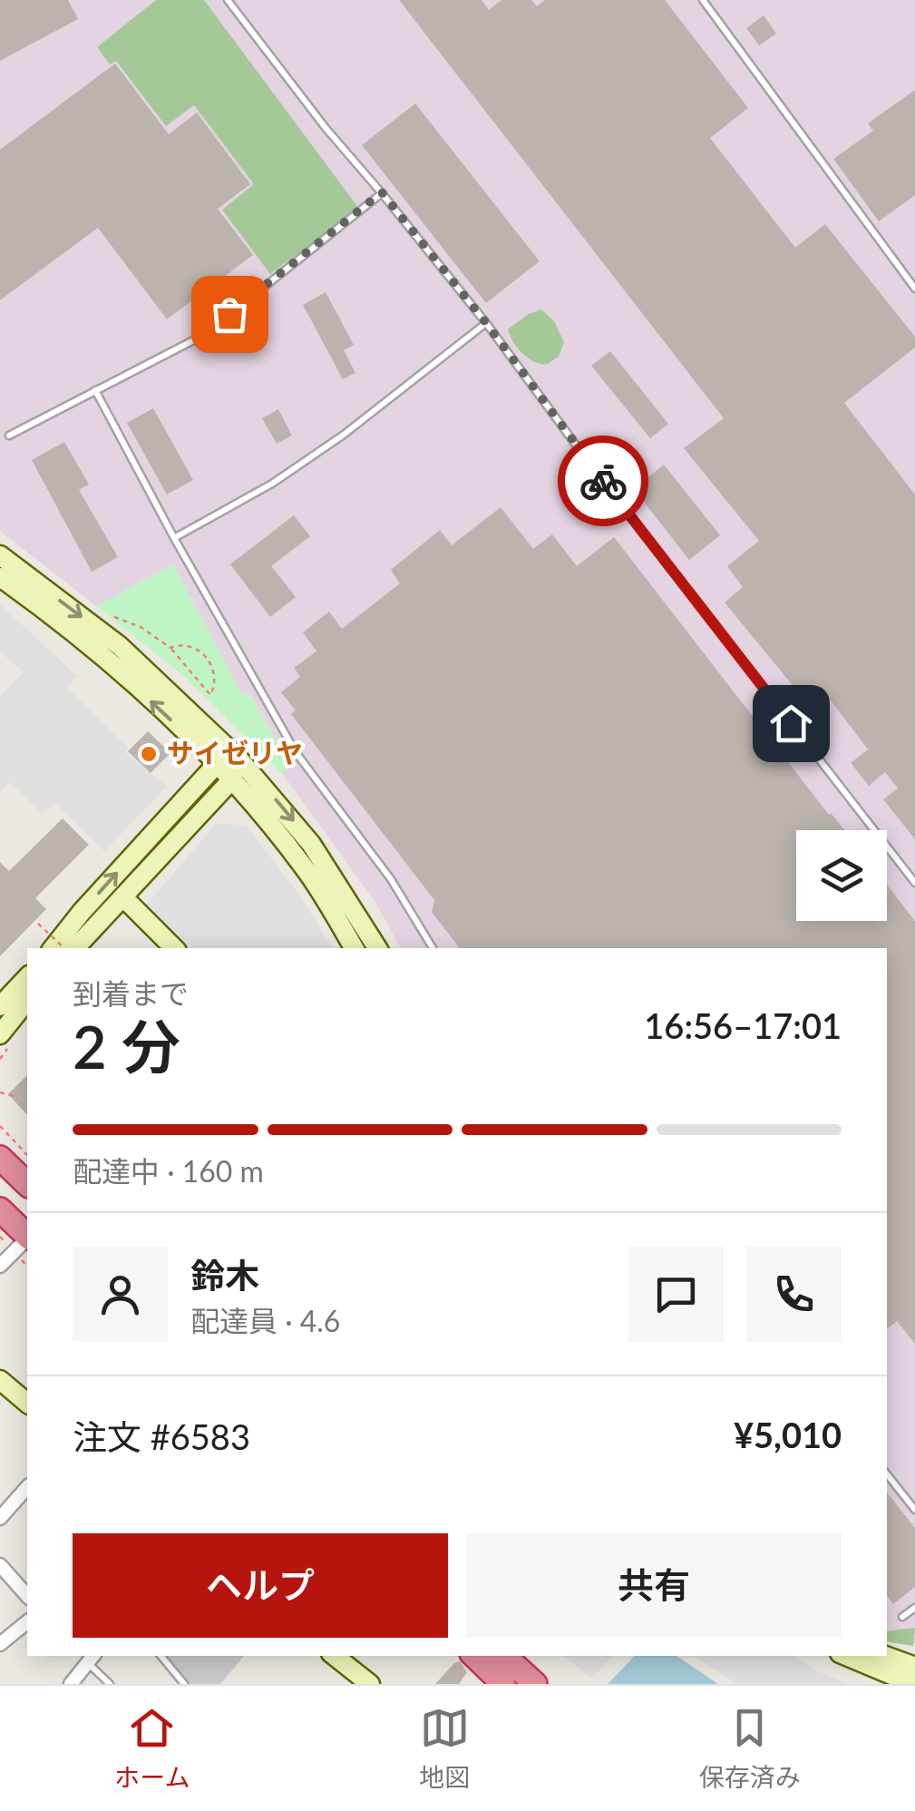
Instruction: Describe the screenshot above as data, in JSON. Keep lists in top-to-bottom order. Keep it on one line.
{"places":["サイゼリヤ"],"page":{"heading":["2 分","到着まで","16:56–17:01"],"panel":["鈴木","配達員 · 4.6","注文 #6583","¥5,010"],"bar":"配達中 · 160 m","buttons":["ヘルプ","共有"],"tabs":["ホーム","地図","保存済み"]}}
